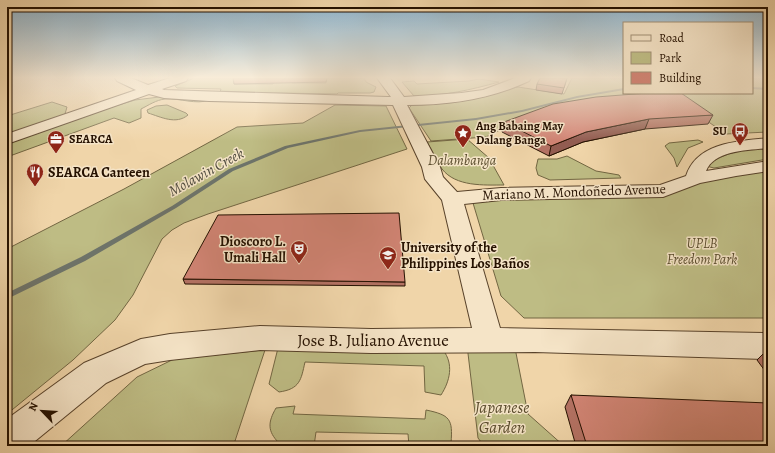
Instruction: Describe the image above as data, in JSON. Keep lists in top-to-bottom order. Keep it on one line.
{"streets":{"street":["Mariano M. Mondoñedo Avenue","Jose B. Juliano Avenue"]},"water":["Molawin Creek"],"parks":["Dalambanga","UPLB Freedom Park","Japanese Garden"],"places":{"bus stop":["SU"],"place":["Ang Babaing May Dalang Banga"],"office":["SEARCA"],"restaurant":["SEARCA Canteen"],"theatre":["Dioscoro L. Umali Hall"],"school or university":["University of the Philippines Los Baños"]},"legend":["Road","Park","Building"],"north":"top left"}
